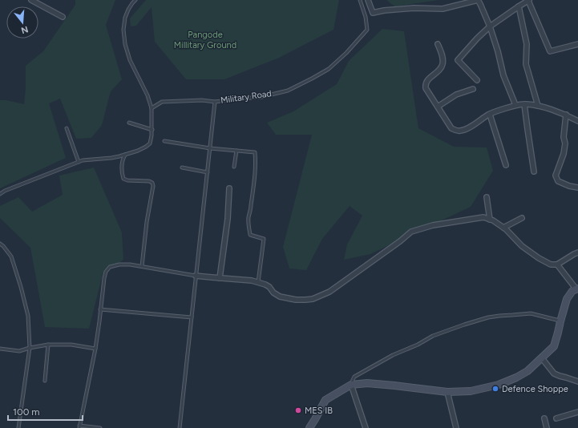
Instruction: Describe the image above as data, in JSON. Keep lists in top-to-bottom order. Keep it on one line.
{"streets":{"lane":["Military Road"]},"parks":["Pangode Millitary Ground"],"places":["Defence Shoppe","MES IB"],"scale_bar":"100 m","north":"bottom"}
